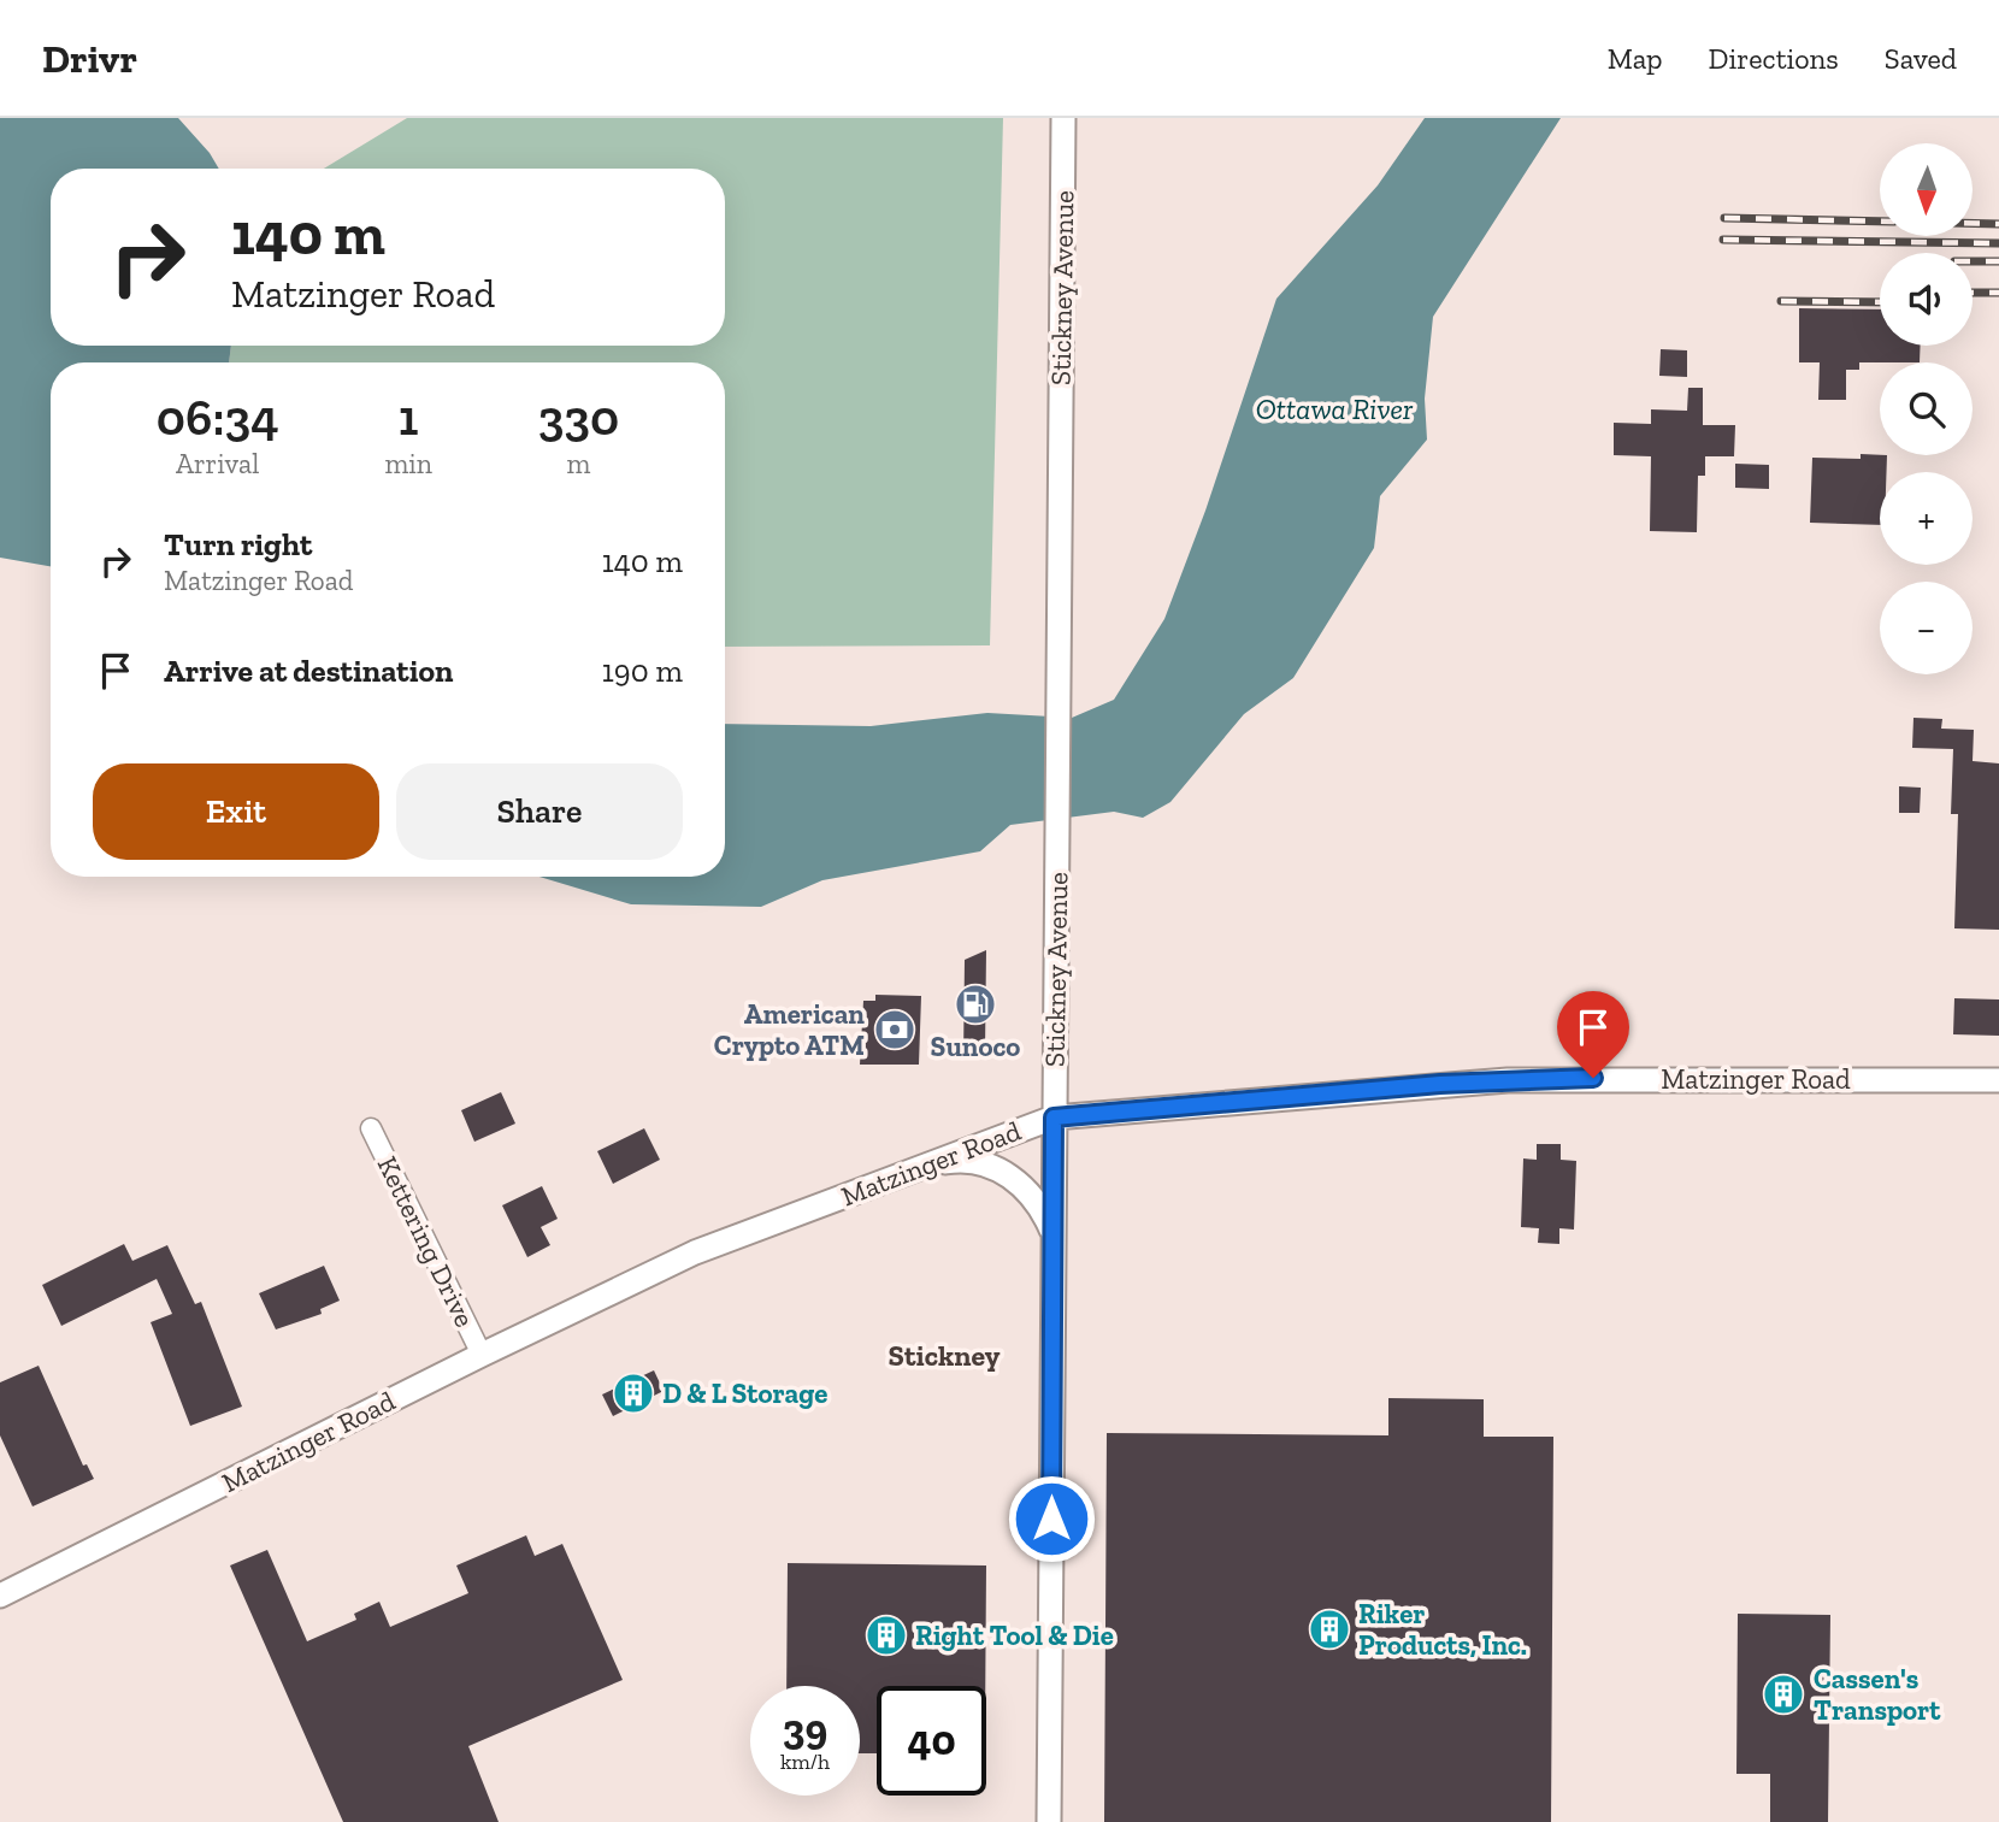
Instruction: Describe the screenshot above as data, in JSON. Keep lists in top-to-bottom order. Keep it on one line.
{"streets":{"street":["Stickney Avenue","Matzinger Road","Kettering Drive"]},"crossings":[["Stickney Avenue","Matzinger Road"],["Matzinger Road","Kettering Drive"]],"districts":["Stickney"],"water":["Ottawa River"],"places":{"fuel station":["Sunoco"],"bank":["American Crypto ATM"],"building":["D & L Storage","Riker Products, Inc.","Right Tool & Die","Cassen's Transport"]},"north":"bottom","page":{"header":"Drivr","nav":["Map","Directions","Saved"],"map_buttons":["+","−"],"turn":["140 m","Matzinger Road"],"eta":["06:34","Arrival","1","min","330","m"],"list":[{"name":"Turn right","note":"Matzinger Road","value":"140 m"},{"name":"Arrive at destination","value":"190 m"}],"buttons":["Exit","Share"],"speed":"39 km/h","limit":"40"}}
